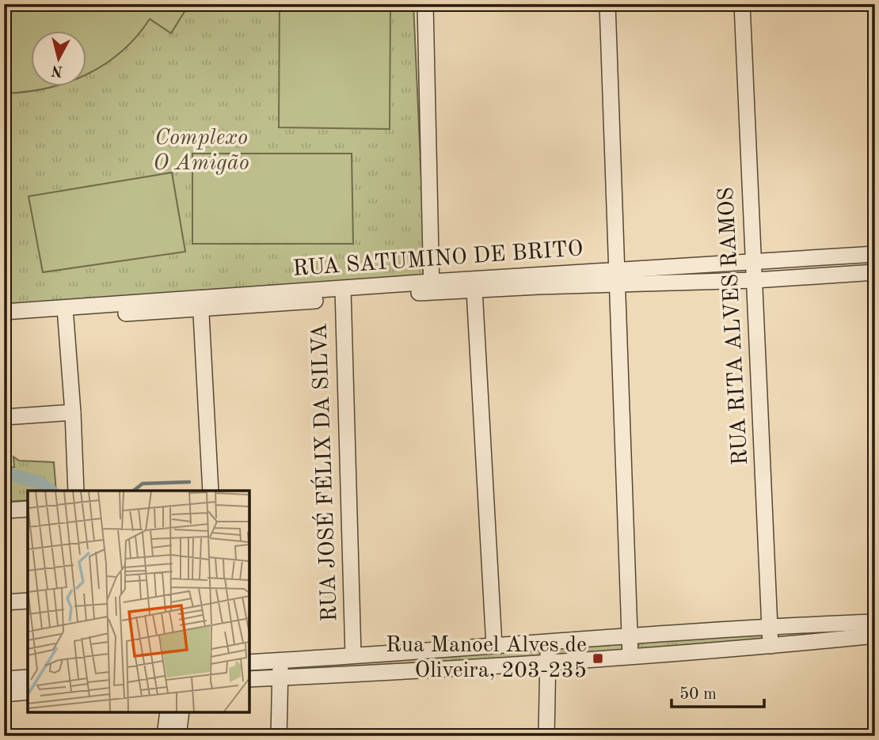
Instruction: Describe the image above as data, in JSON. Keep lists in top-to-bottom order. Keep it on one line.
{"streets":{"street":["RUA SATUMINO DE BRITO","RUA RITA ALVES RAMOS","RUA JOSÉ FÉLIX DA SILVA"]},"crossings":[["RUA SATUMINO DE BRITO","RUA RITA ALVES RAMOS"],["RUA SATUMINO DE BRITO","RUA JOSÉ FÉLIX DA SILVA"]],"parks":["Complexo O Amigão"],"places":{"transit":["Rua Manoel Alves de Oliveira, 203-235"]},"scale_bar":"50 m","north":"bottom"}
